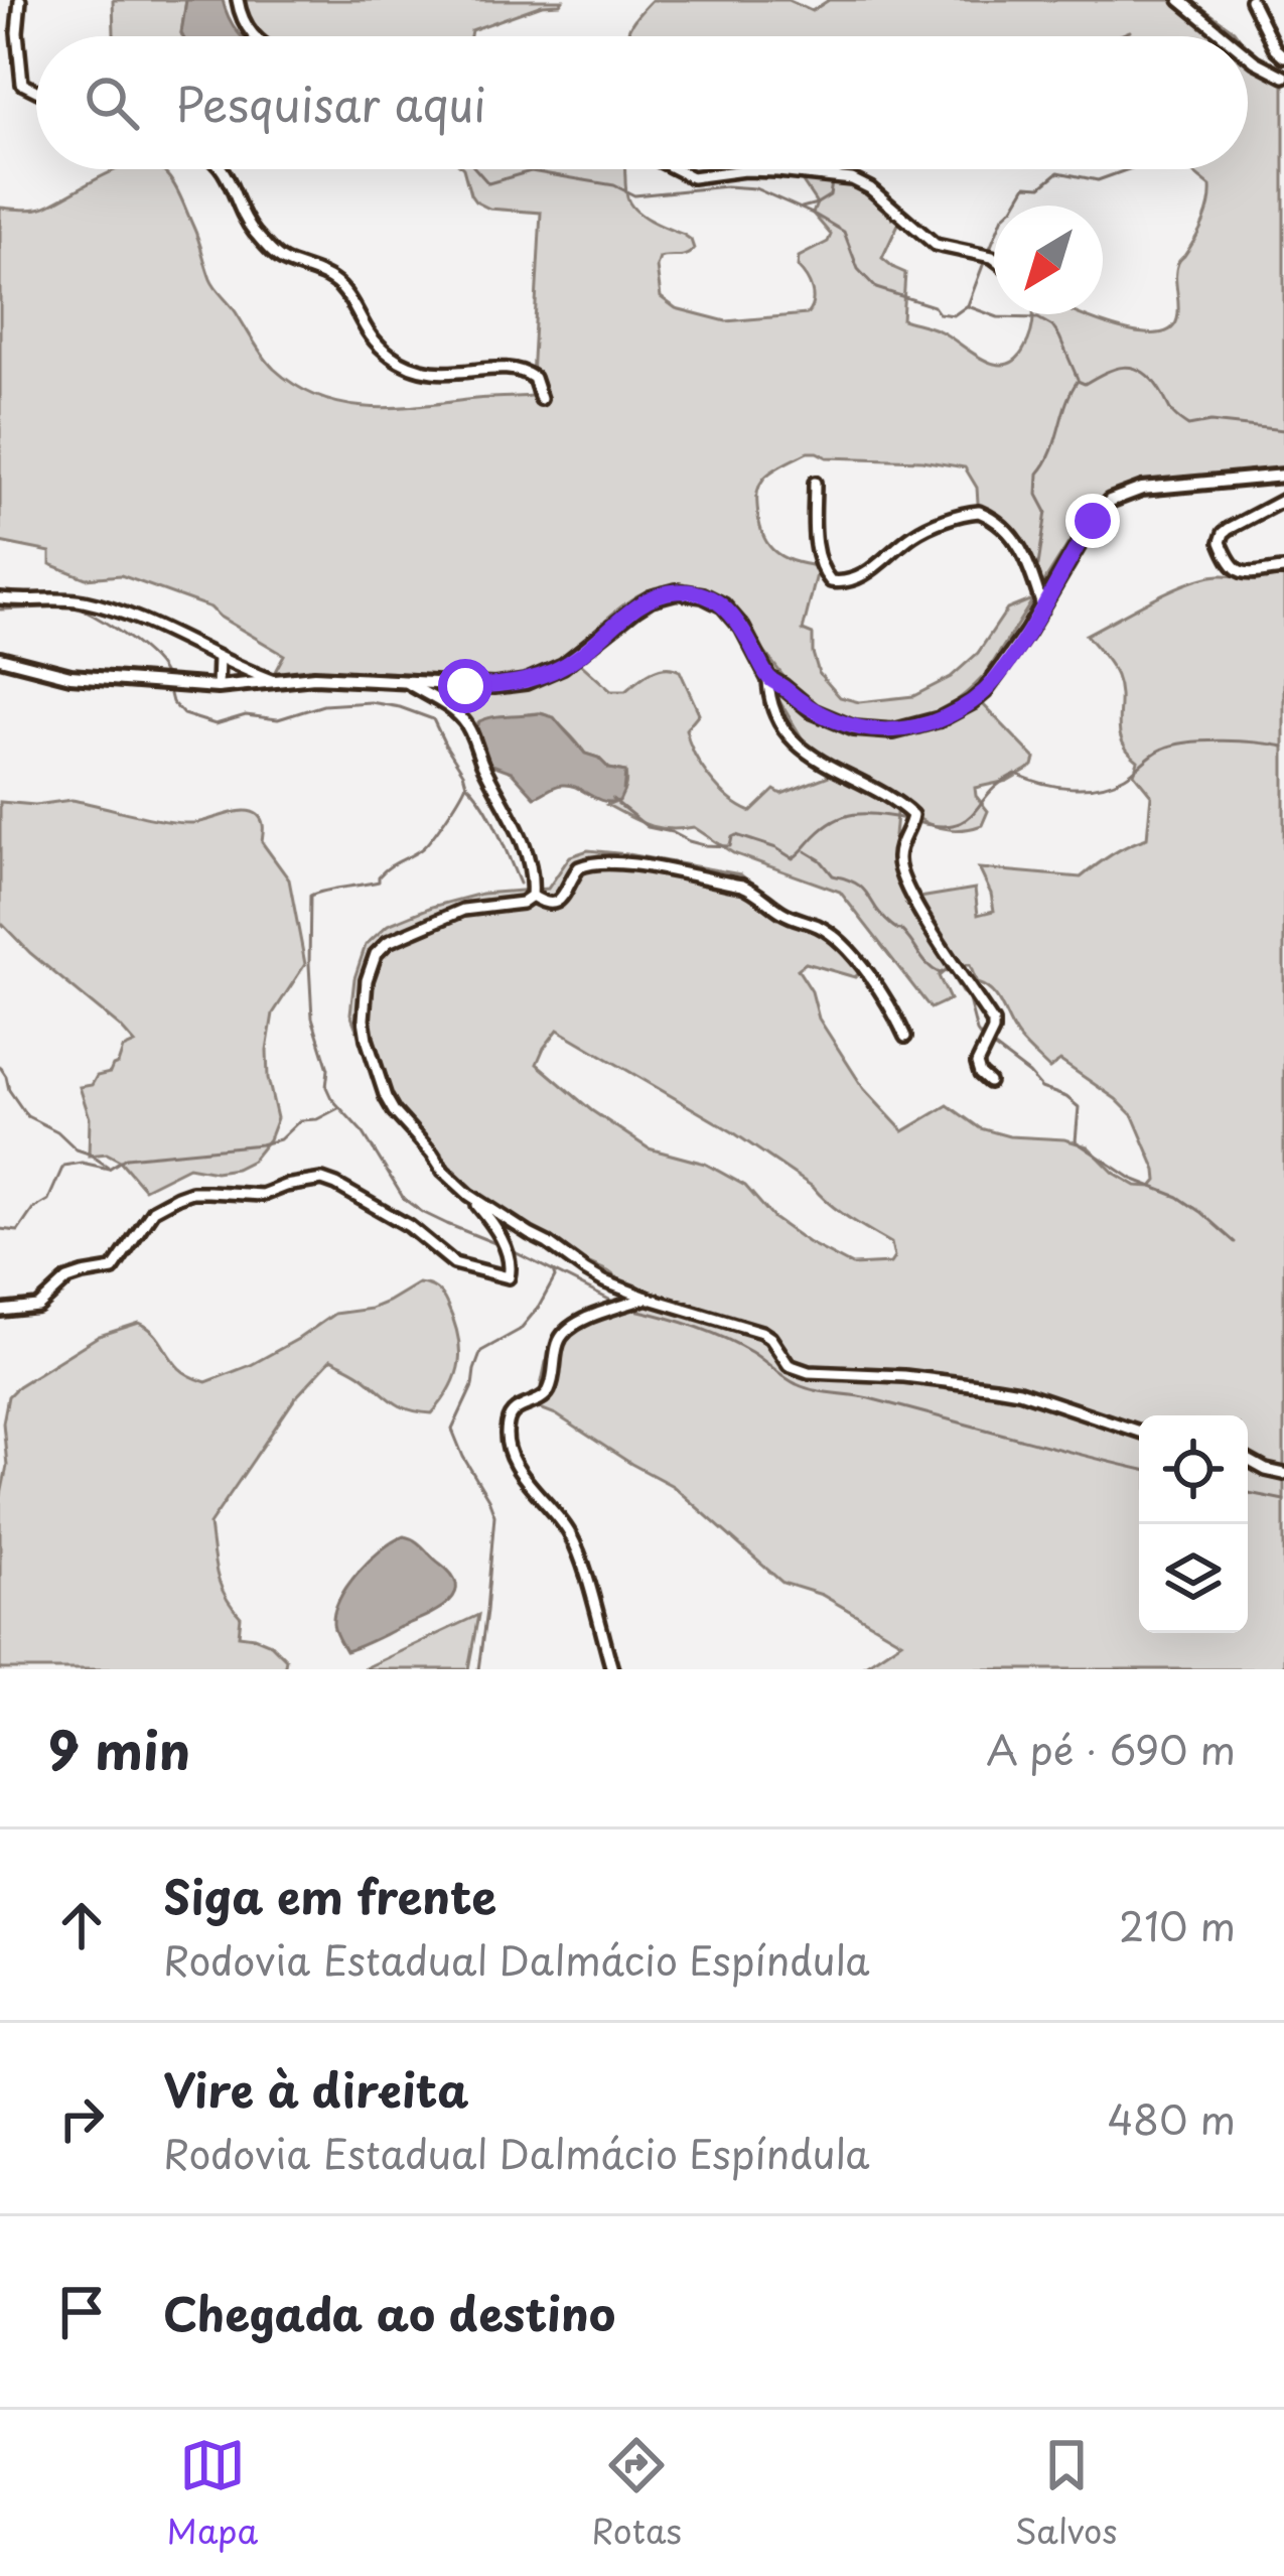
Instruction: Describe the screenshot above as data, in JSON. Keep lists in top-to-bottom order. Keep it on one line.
{"north":"bottom left","page":{"search":"Pesquisar aqui","heading":["9 min","A pé · 690 m"],"list":[["Siga em frente","Rodovia Estadual Dalmácio Espíndula","210 m"],["Vire à direita","Rodovia Estadual Dalmácio Espíndula","480 m"],"Chegada ao destino"],"nav":["Mapa","Rotas","Salvos"]}}
